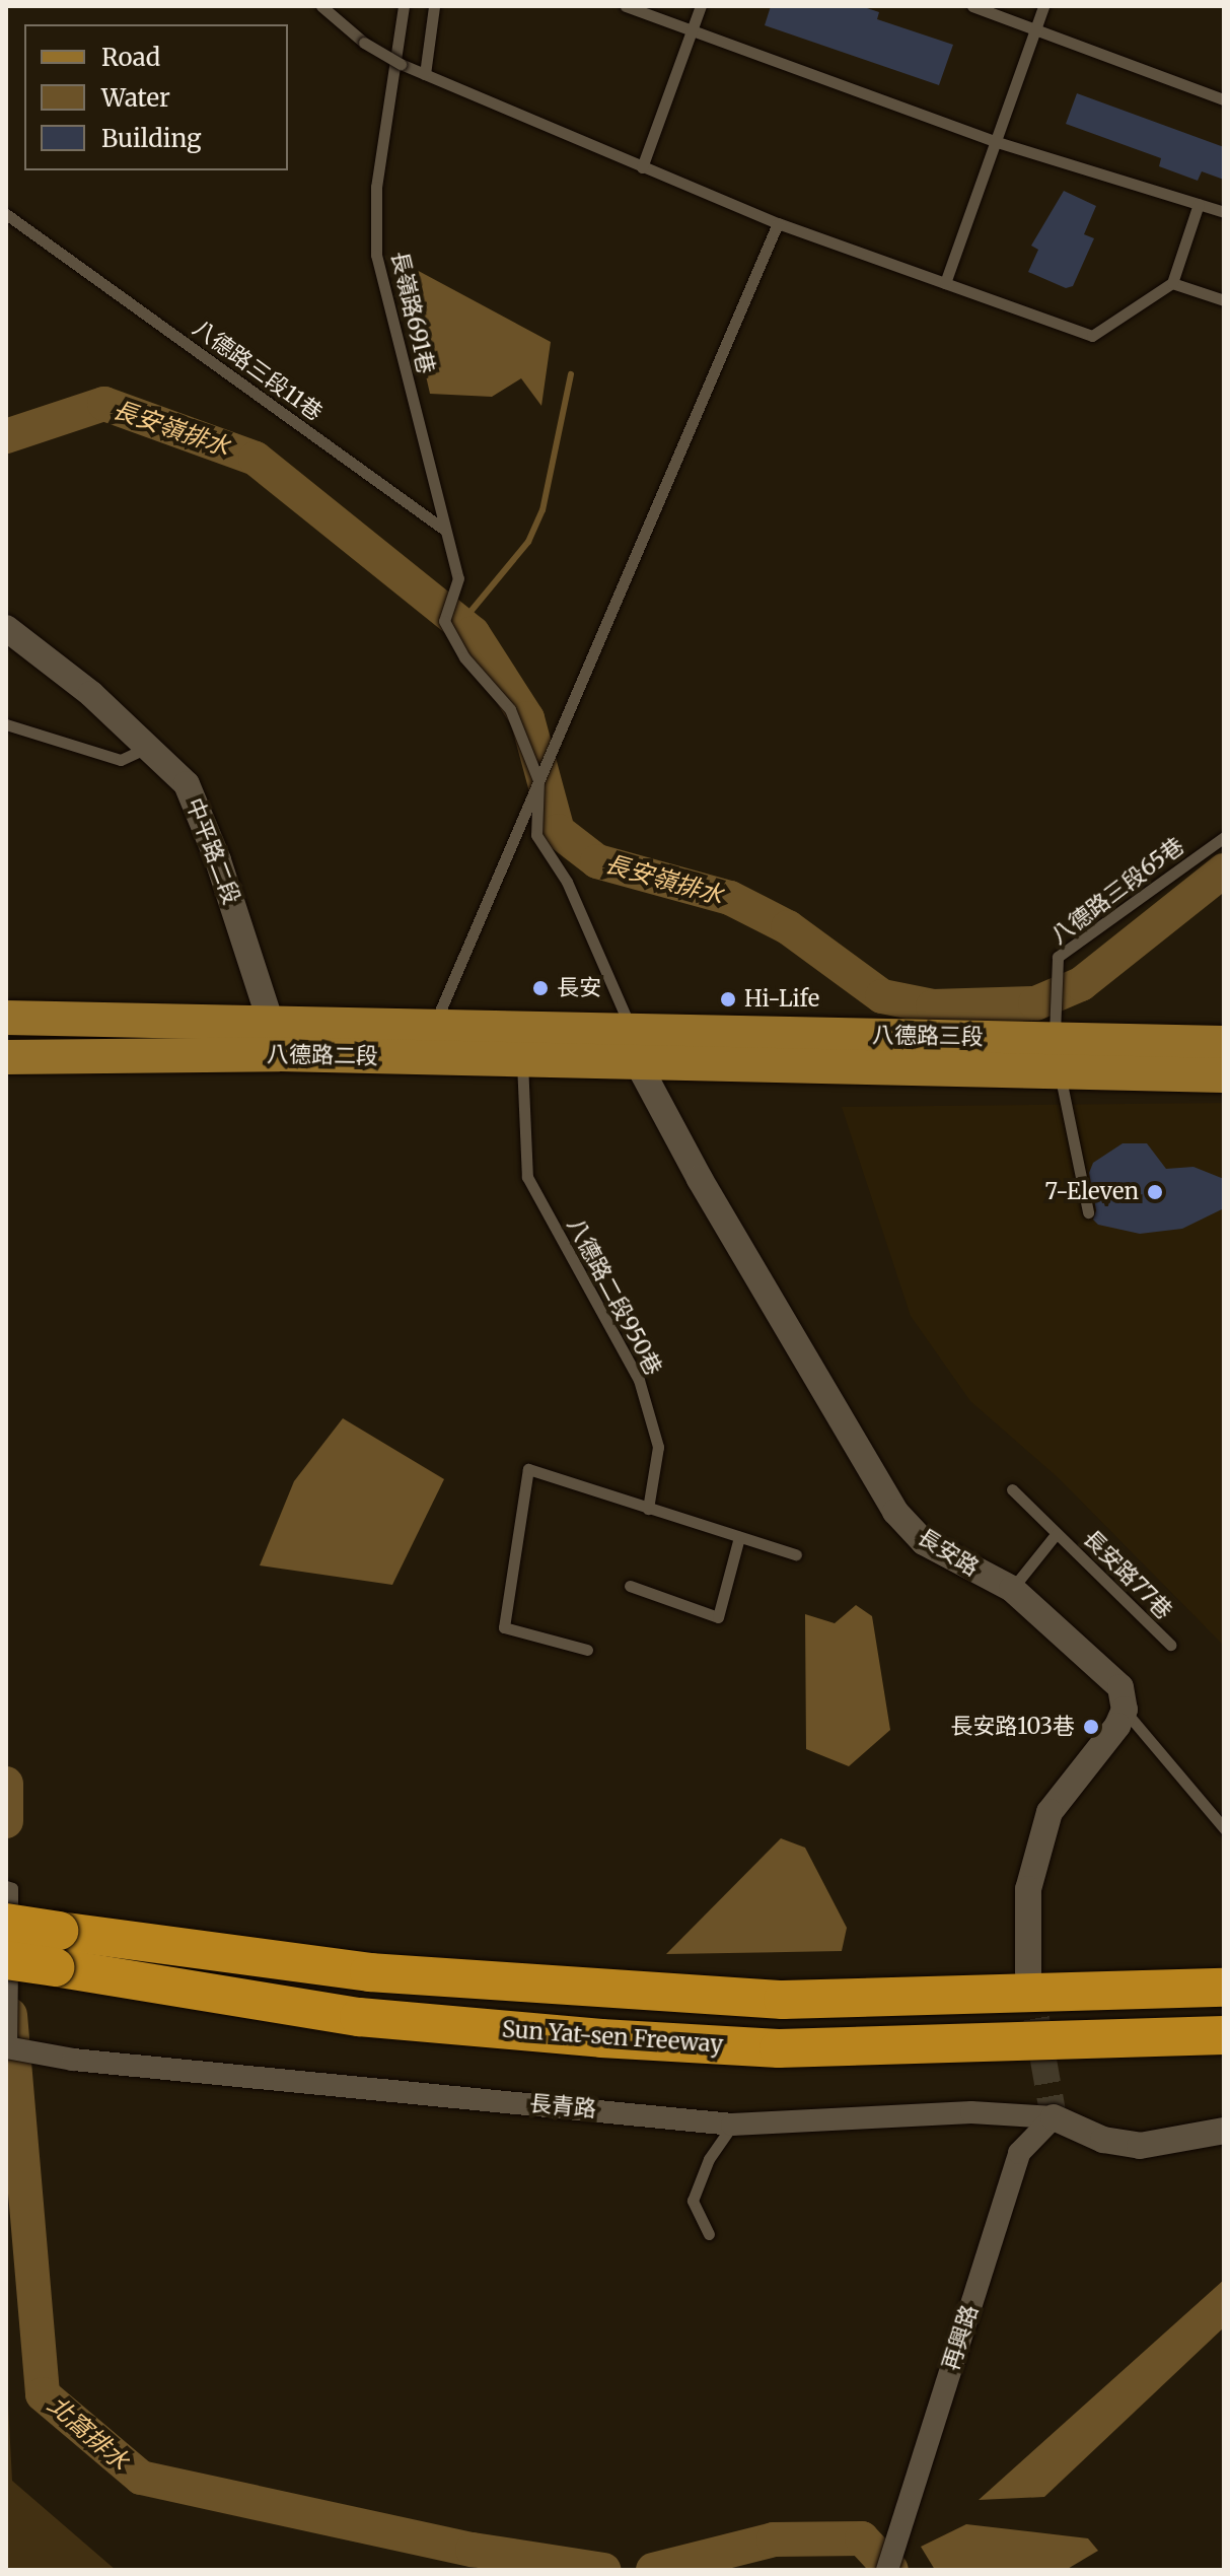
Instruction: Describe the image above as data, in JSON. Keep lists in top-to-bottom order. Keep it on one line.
{"streets":{"highway":["Sun Yat-sen Freeway"],"main road":["八德路三段","八德路二段"],"street":["中平路二段","長安路","長青路","再興路"],"lane":["長嶺路691巷","八德路三段11巷","八德路三段65巷","八德路二段950巷","長安路77巷"]},"crossings":[["長嶺路691巷","八德路三段11巷"],["中平路二段","八德路二段"],["八德路三段65巷","八德路三段"],["八德路三段","八德路二段"],["八德路三段","長安路"],["八德路二段","八德路二段950巷"],["八德路二段","長安路"],["長安路","長安路77巷"],["長青路","再興路"]],"water":["長安嶺排水","北窩排水"],"places":["長安","Hi-Life","7-Eleven","長安路103巷"],"legend":["Road","Water","Building"]}
